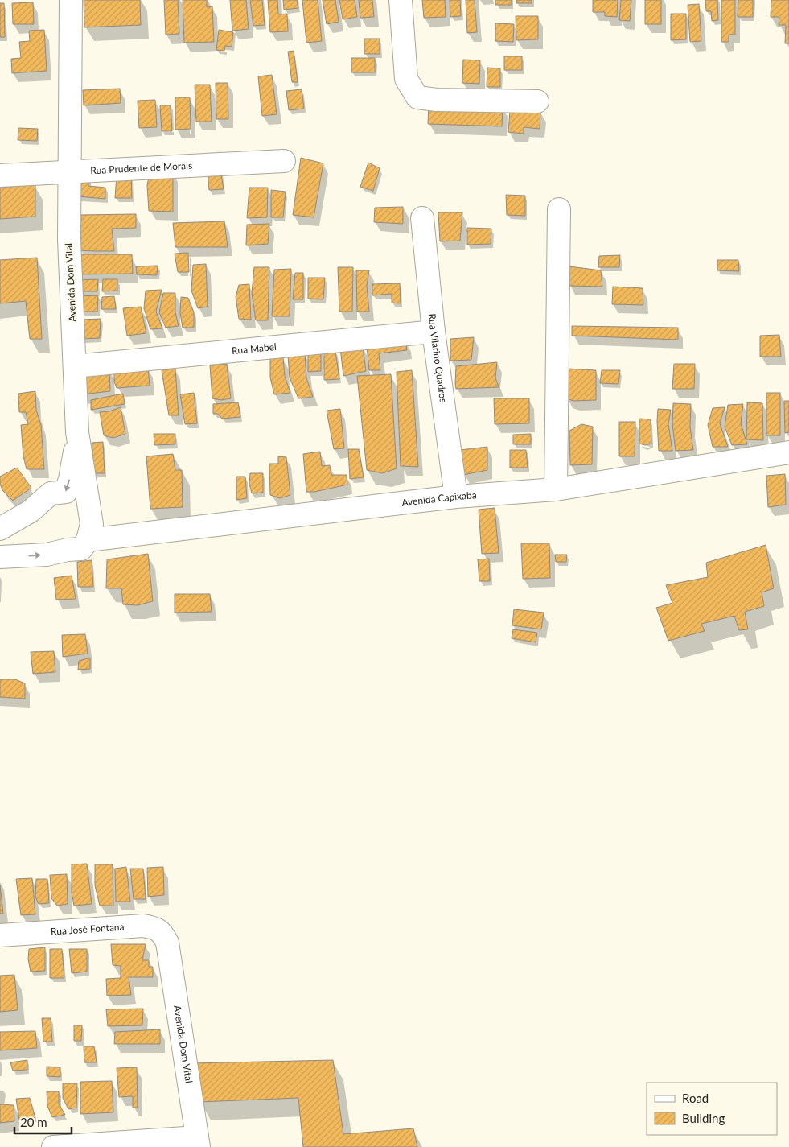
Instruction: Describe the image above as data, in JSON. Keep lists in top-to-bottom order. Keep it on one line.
{"streets":{"street":["Rua Prudente de Morais","Avenida Dom Vital","Rua Mabel","Rua Vilarino Quadros","Avenida Capixaba","Rua José Fontana"]},"crossings":[["Rua Prudente de Morais","Avenida Dom Vital"],["Avenida Dom Vital","Rua Mabel"],["Avenida Dom Vital","Avenida Capixaba"],["Avenida Dom Vital","Rua José Fontana"],["Rua Mabel","Rua Vilarino Quadros"],["Rua Vilarino Quadros","Avenida Capixaba"]],"legend":["Road","Building"],"scale_bar":"20 m"}
